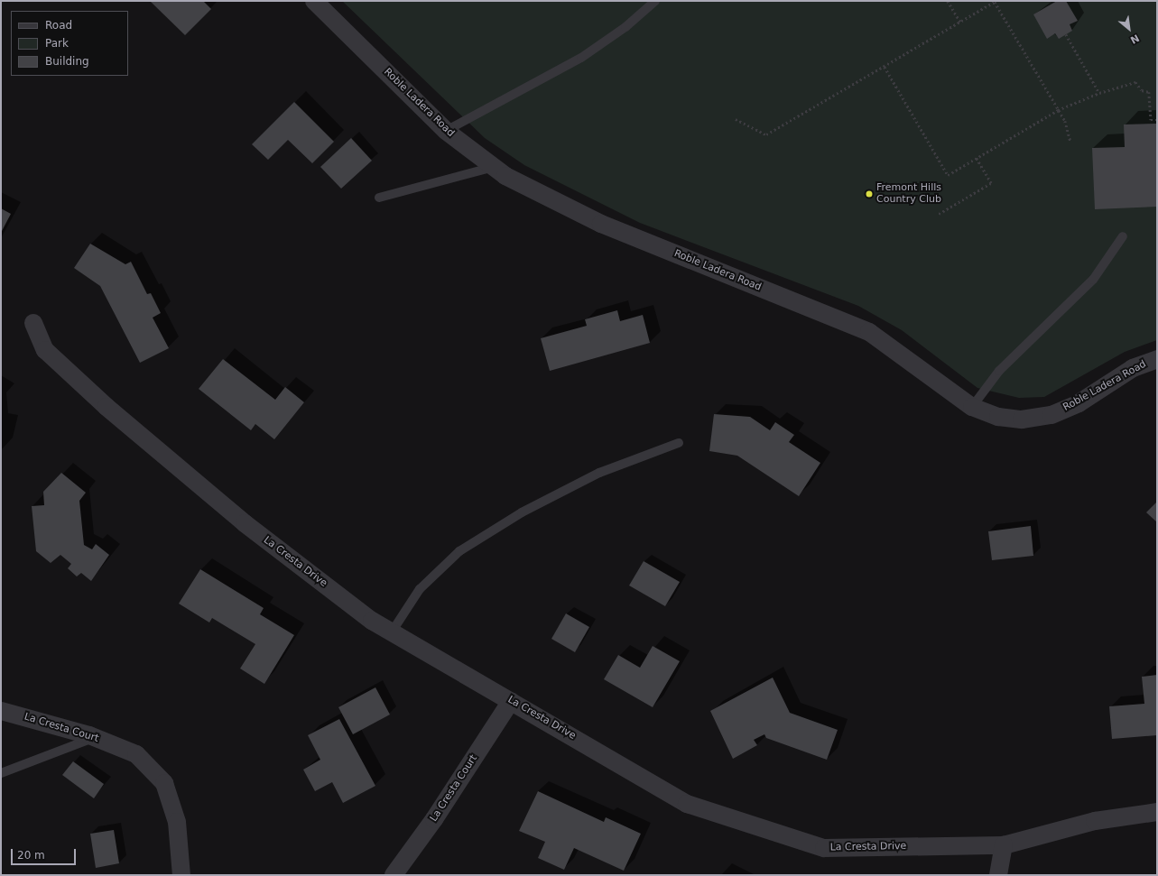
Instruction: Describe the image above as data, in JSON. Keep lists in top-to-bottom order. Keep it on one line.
{"streets":{"street":["Roble Ladera Road","La Cresta Drive","La Cresta Court"]},"crossings":[["La Cresta Drive","La Cresta Court"]],"places":["Fremont Hills Country Club"],"legend":["Road","Park","Building"],"scale_bar":"20 m","north":"bottom right"}
